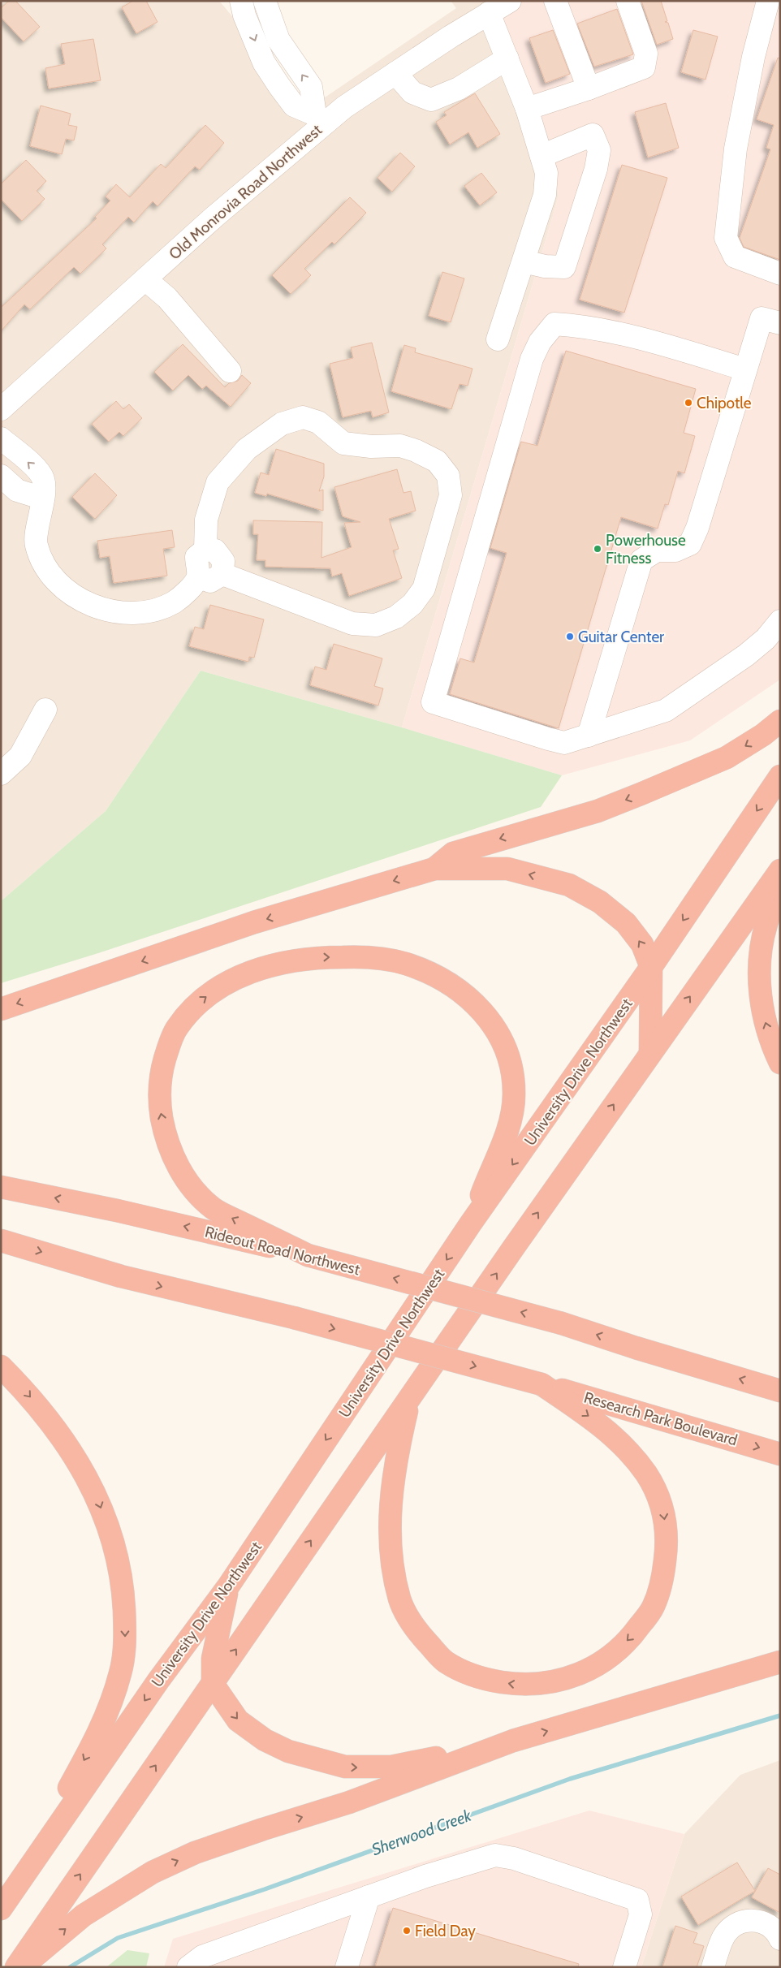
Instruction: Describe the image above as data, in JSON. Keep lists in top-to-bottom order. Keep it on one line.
{"streets":{"highway":["University Drive Northwest","Rideout Road Northwest","Research Park Boulevard"],"street":["Old Monrovia Road Northwest"]},"one_way":["Research Park Boulevard"],"water":["Sherwood Creek"],"places":["Chipotle","Powerhouse Fitness","Guitar Center","Field Day"]}
